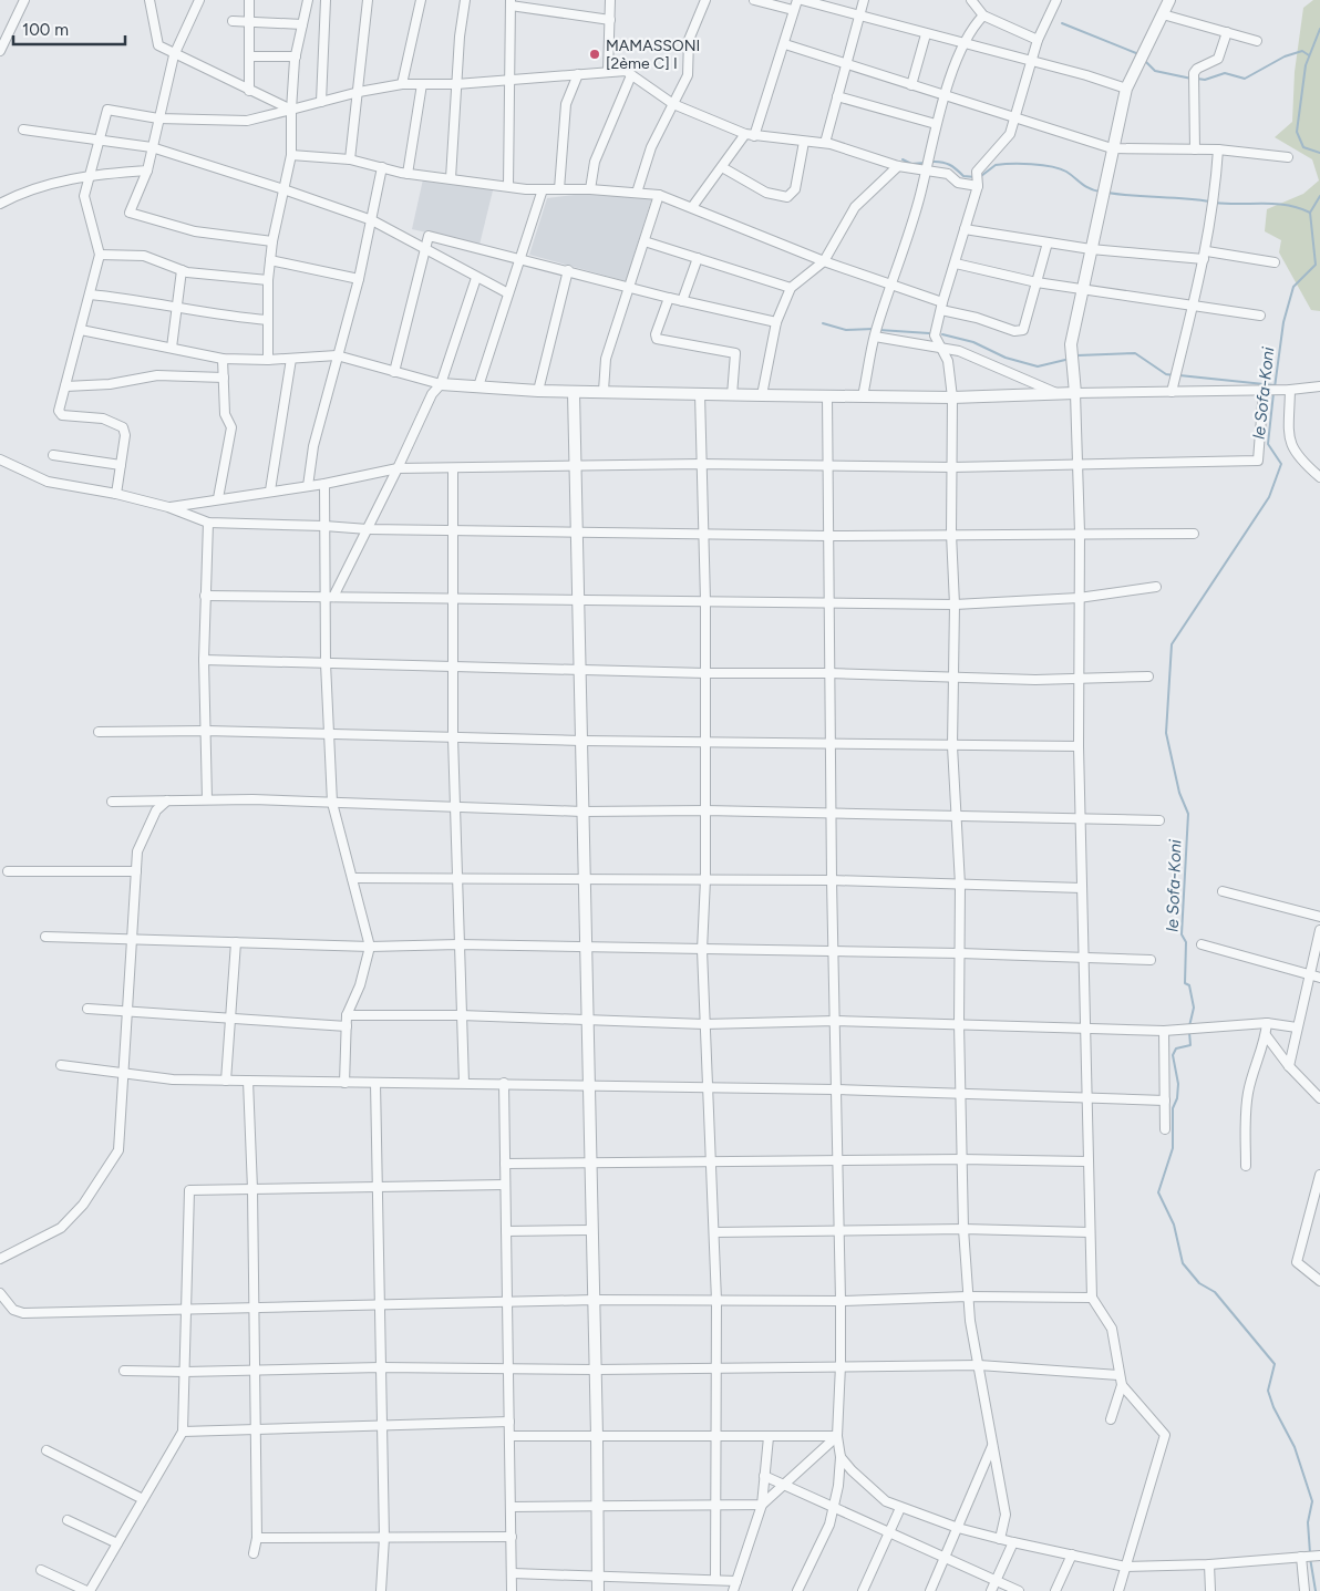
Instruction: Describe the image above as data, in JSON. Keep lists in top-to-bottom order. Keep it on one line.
{"water":["le Sofa-Koni"],"places":["MAMASSONI [2ème C] I"],"scale_bar":"100 m"}
